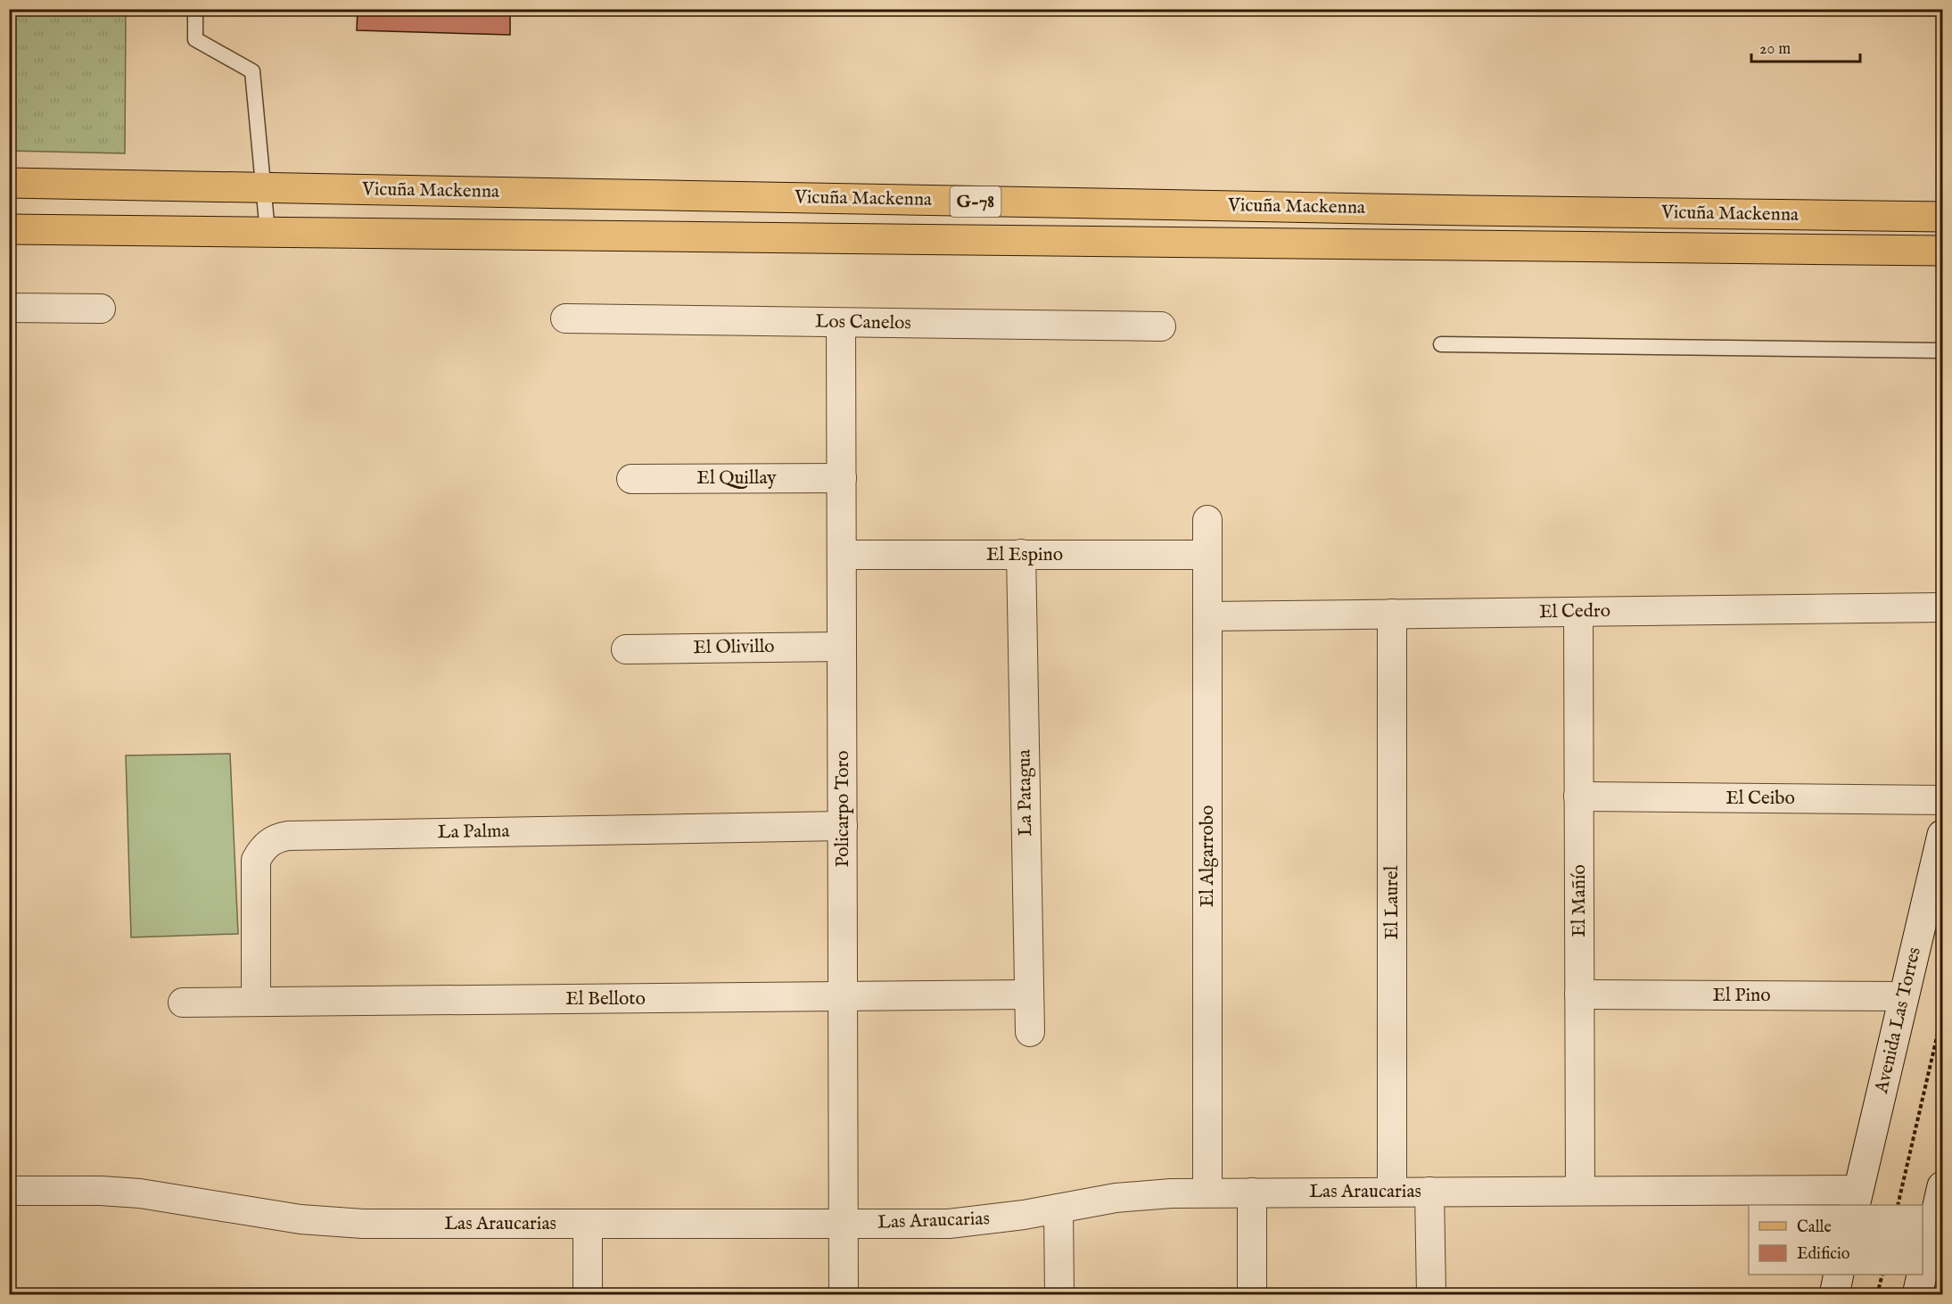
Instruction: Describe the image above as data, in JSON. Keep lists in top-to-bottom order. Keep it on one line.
{"streets":{"main road":["Vicuña Mackenna","G-78","Avenida Las Torres"],"street":["Los Canelos","El Quillay","El Espino","El Cedro","El Olivillo","La Patagua","El Ceibo","Policarpo Toro","La Palma","El Algarrobo","El Mañío","El Laurel","El Pino","El Belloto","Las Araucarias"]},"crossings":[["Los Canelos","Policarpo Toro"],["El Quillay","Policarpo Toro"],["El Espino","La Patagua"],["El Espino","Policarpo Toro"],["El Espino","El Algarrobo"],["El Cedro","El Algarrobo"],["El Cedro","El Mañío"],["El Cedro","El Laurel"],["El Olivillo","Policarpo Toro"],["La Patagua","El Belloto"],["El Ceibo","El Mañío"],["Policarpo Toro","La Palma"],["Policarpo Toro","El Belloto"],["Policarpo Toro","Las Araucarias"],["La Palma","El Belloto"],["El Algarrobo","Las Araucarias"],["El Mañío","El Pino"],["El Mañío","Las Araucarias"],["El Laurel","Las Araucarias"],["El Pino","Avenida Las Torres"],["Avenida Las Torres","Las Araucarias"]],"legend":["Calle","Edificio"],"scale_bar":"20 m"}
